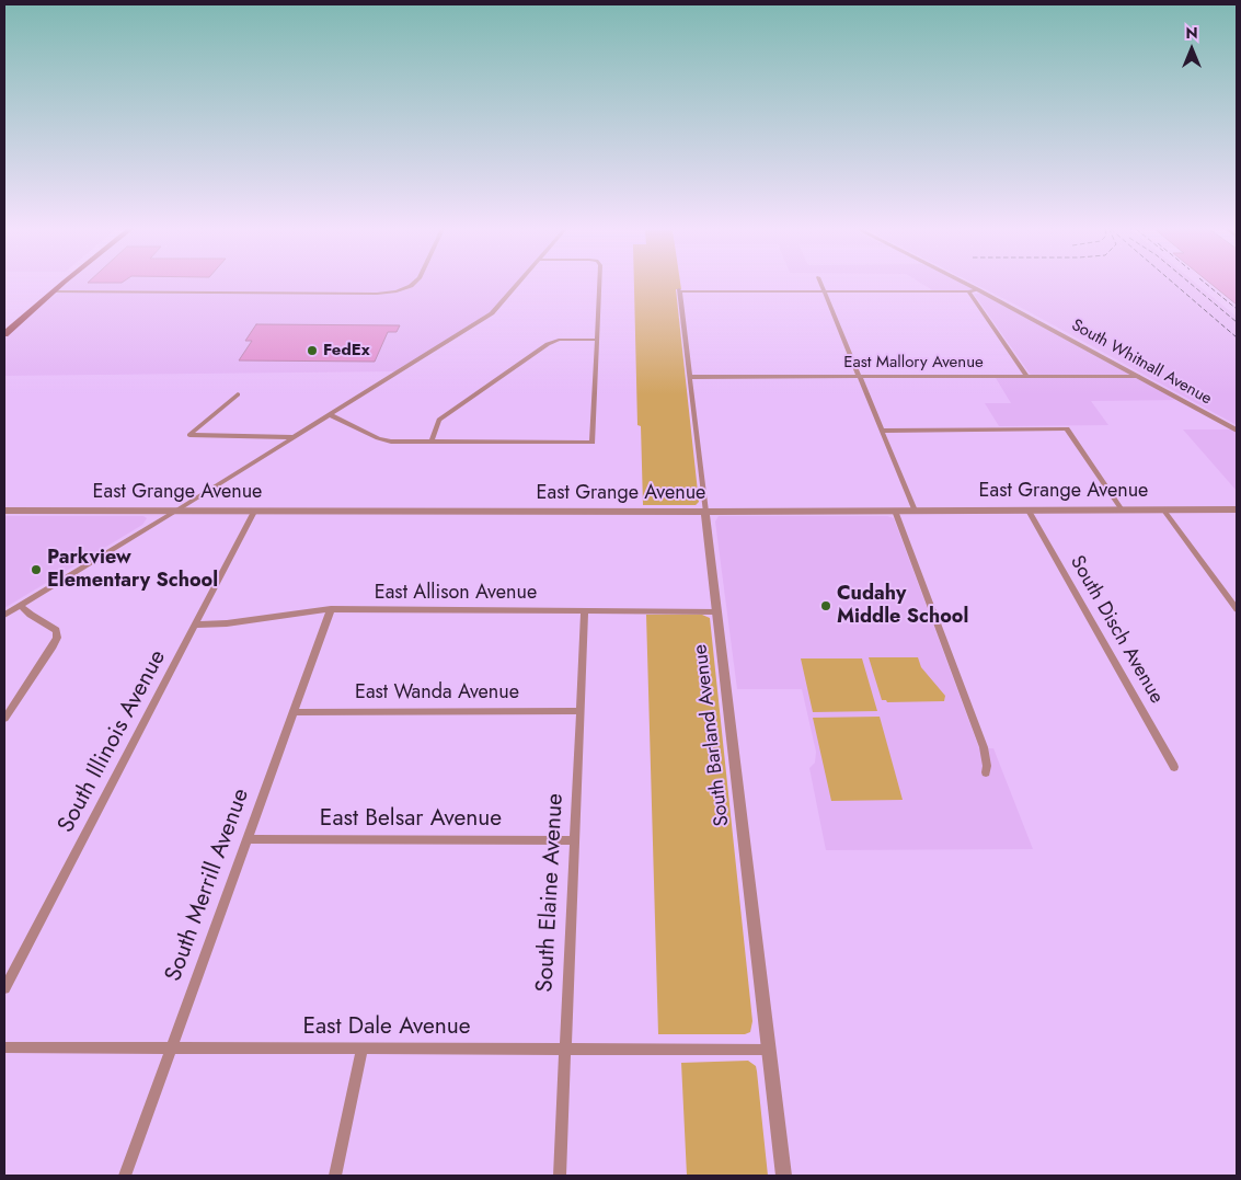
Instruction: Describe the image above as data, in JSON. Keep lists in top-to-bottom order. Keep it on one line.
{"streets":{"street":["East Mallory Avenue","South Whitnall Avenue","East Grange Avenue","East Allison Avenue","South Disch Avenue","East Wanda Avenue","South Barland Avenue","South Illinois Avenue","East Belsar Avenue","South Merrill Avenue","South Elaine Avenue","East Dale Avenue"]},"crossings":[["East Mallory Avenue","South Whitnall Avenue"],["East Mallory Avenue","South Barland Avenue"],["East Grange Avenue","South Disch Avenue"],["East Grange Avenue","South Barland Avenue"],["East Grange Avenue","South Illinois Avenue"],["East Allison Avenue","South Barland Avenue"],["East Allison Avenue","South Illinois Avenue"],["East Allison Avenue","South Merrill Avenue"],["East Allison Avenue","South Elaine Avenue"],["East Wanda Avenue","South Merrill Avenue"],["East Wanda Avenue","South Elaine Avenue"],["South Barland Avenue","East Dale Avenue"],["East Belsar Avenue","South Merrill Avenue"],["East Belsar Avenue","South Elaine Avenue"],["South Merrill Avenue","East Dale Avenue"],["South Elaine Avenue","East Dale Avenue"]],"places":["FedEx","Parkview Elementary School","Cudahy Middle School"],"north":"top"}
